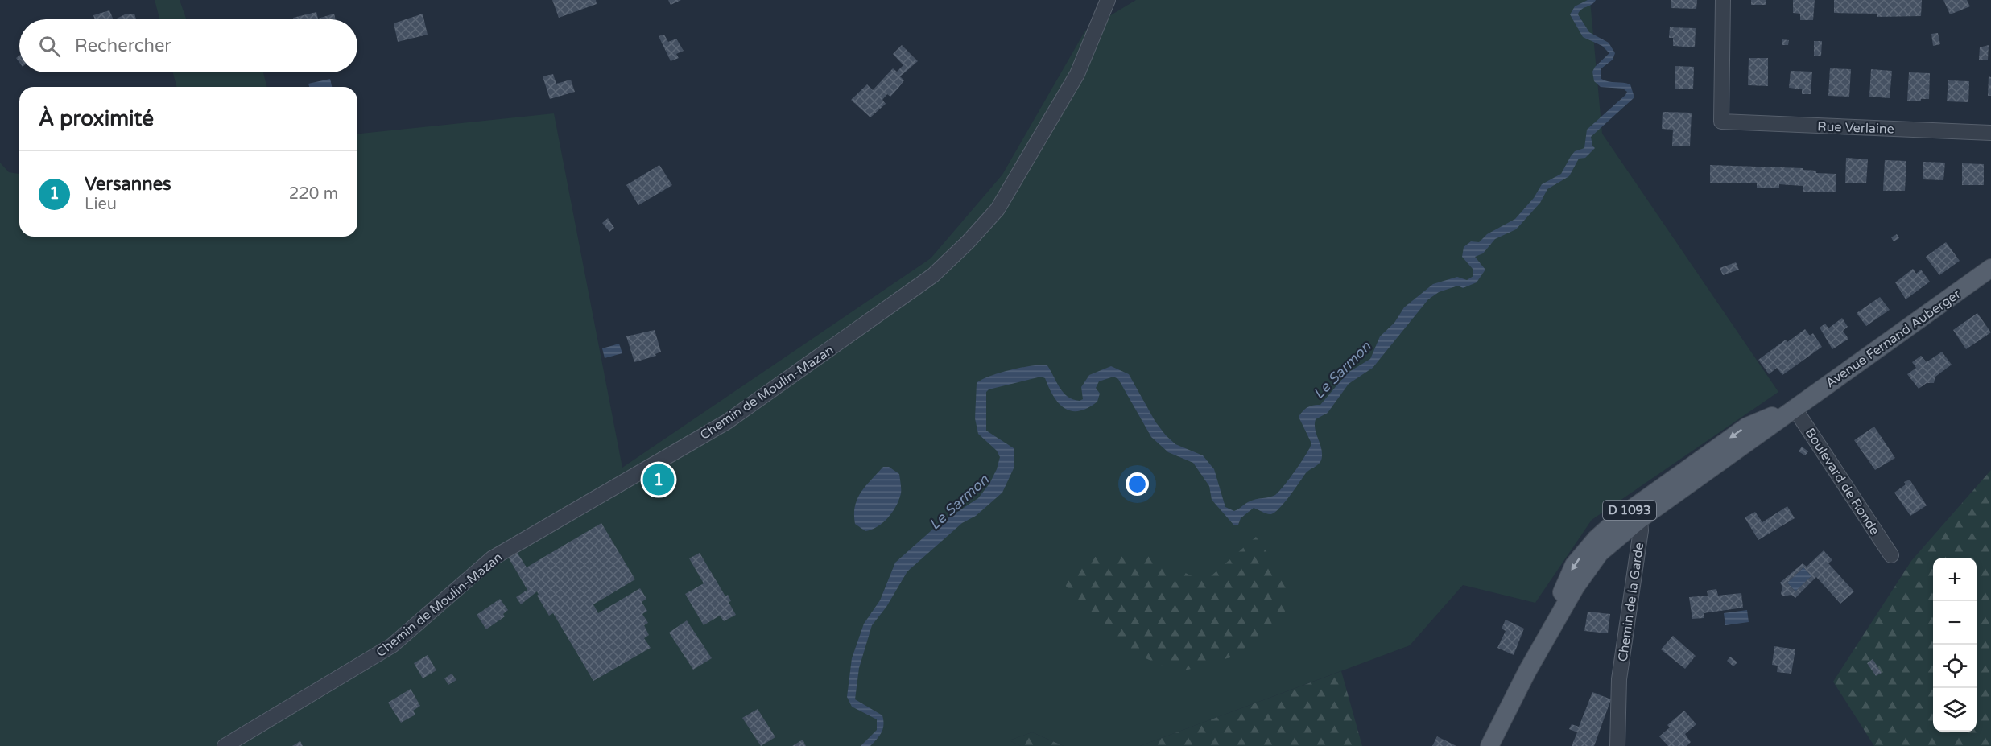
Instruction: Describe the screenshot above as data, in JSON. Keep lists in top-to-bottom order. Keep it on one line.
{"streets":{"main road":["Avenue Fernand Auberger","D 1093"],"street":["Rue Verlaine","Chemin de Moulin-Mazan","Boulevard de Ronde","Chemin de la Garde"]},"crossings":[["Avenue Fernand Auberger","Boulevard de Ronde"],["Avenue Fernand Auberger","Chemin de la Garde"]],"water":["Le Sarmon"],"page":{"search":"Rechercher","heading":"À proximité","list":[{"mark":"1","name":"Versannes","note":"Lieu","value":"220 m"}],"pins":"1","map_buttons":["+","−"]}}
